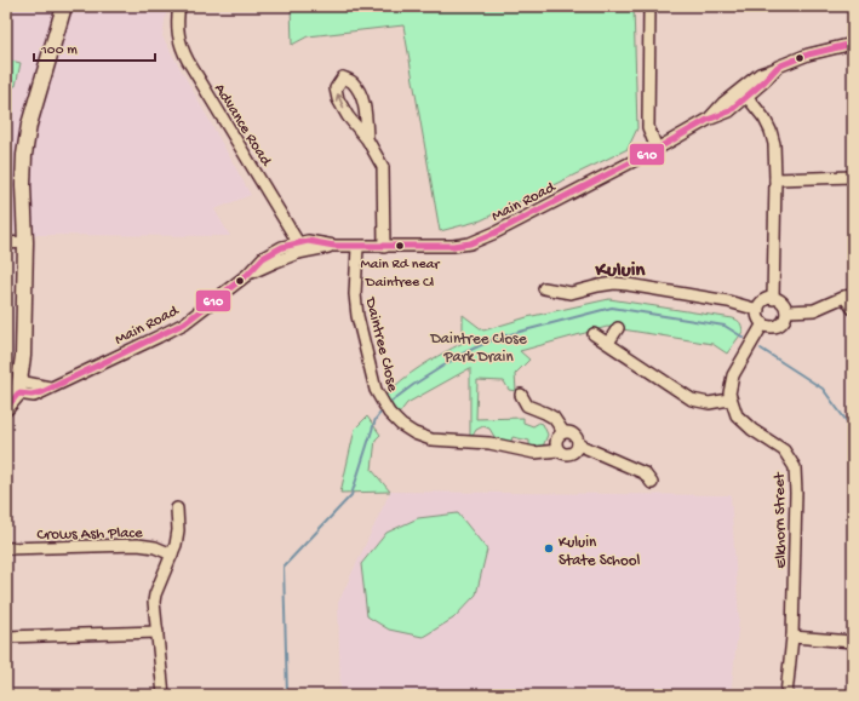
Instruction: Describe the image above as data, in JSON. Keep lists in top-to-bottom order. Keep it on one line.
{"streets":{"street":["Advance Road","Main Road","Daintree Close","Elkhorn Street","Crows Ash Place"]},"crossings":[["Advance Road","Main Road"],["Main Road","Daintree Close"]],"districts":["Kuluin"],"parks":["Daintree Close Park Drain"],"places":["Main Rd near Daintree Cl","Kuluin State School"],"lines":["transit line 610"],"scale_bar":"100 m"}
